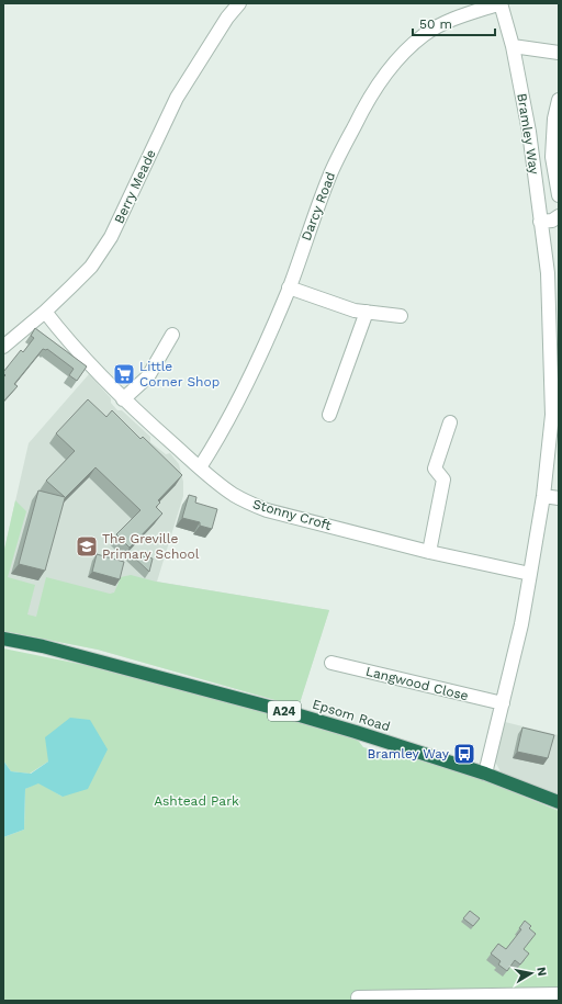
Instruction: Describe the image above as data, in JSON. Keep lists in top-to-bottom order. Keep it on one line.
{"streets":{"highway":["A24","Epsom Road"],"street":["Bramley Way","Berry Meade","Darcy Road","Stonny Croft","Langwood Close"]},"crossings":[["Bramley Way","Darcy Road"],["Bramley Way","Stonny Croft"],["Bramley Way","Langwood Close"],["Bramley Way","Epsom Road"],["Berry Meade","Stonny Croft"],["Darcy Road","Stonny Croft"]],"parks":["Ashtead Park"],"places":{"supermarket":["Little Corner Shop"],"school or university":["The Greville Primary School"],"bus stop":["Bramley Way"]},"scale_bar":"50 m","north":"right"}
